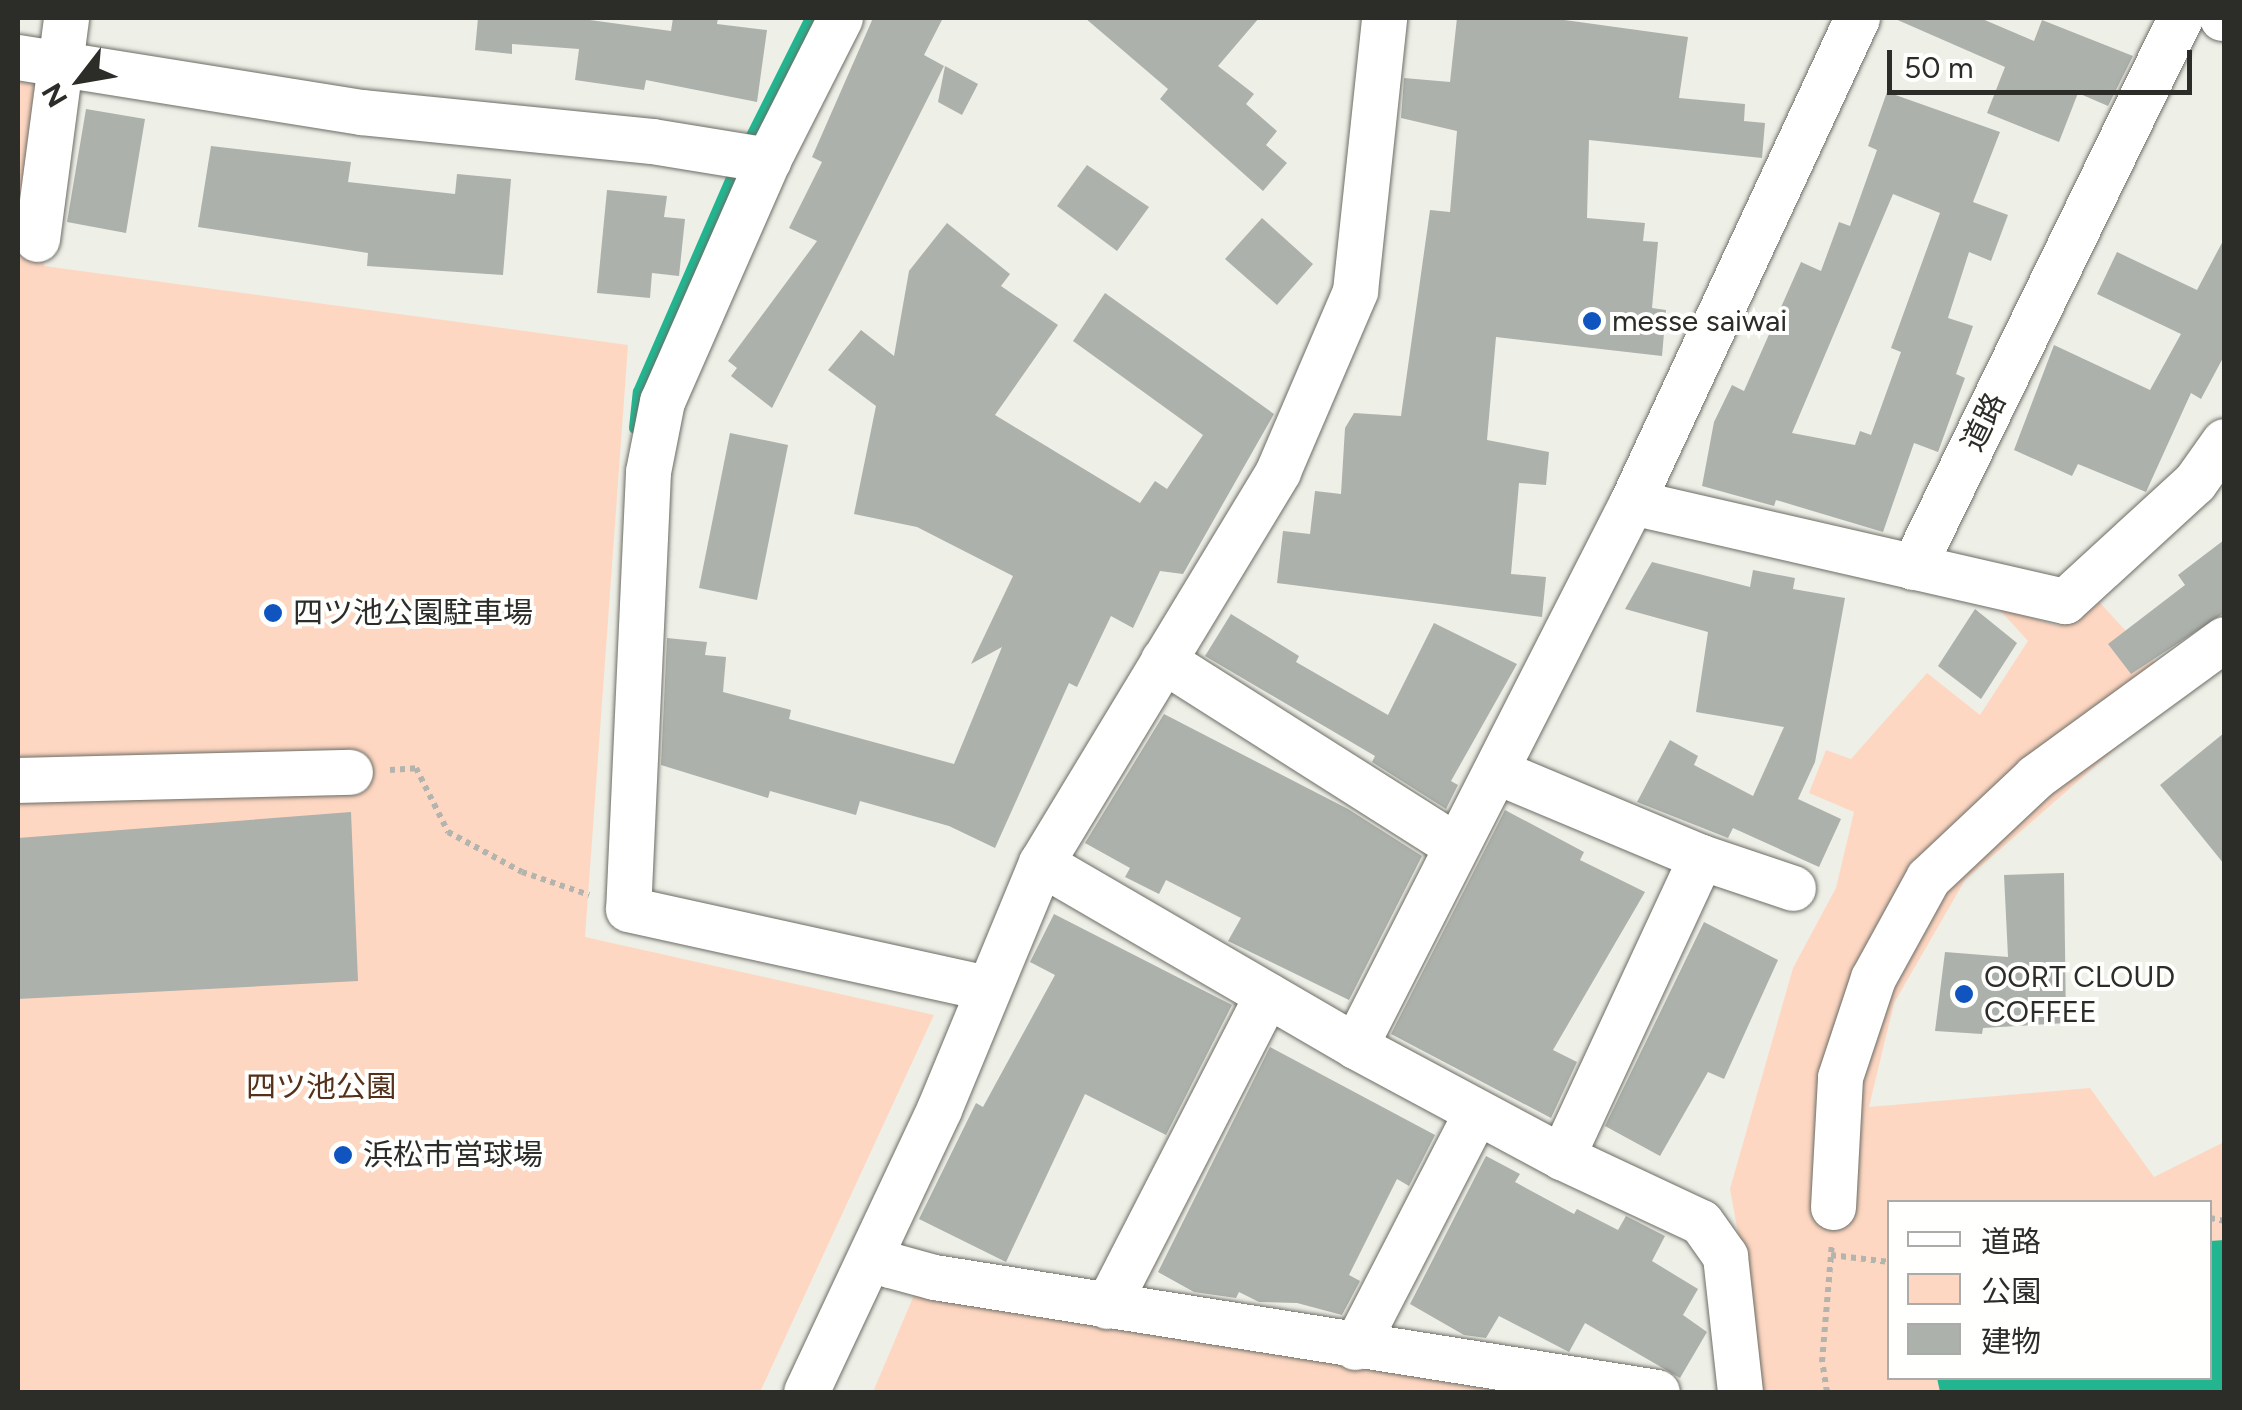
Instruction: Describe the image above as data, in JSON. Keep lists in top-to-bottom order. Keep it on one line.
{"streets":{"street":["道路"]},"parks":["四ツ池公園"],"places":["messe saiwai","四ツ池公園駐車場","OORT CLOUD COFFEE","浜松市営球場"],"legend":["道路","公園","建物"],"scale_bar":"50 m","north":"bottom left"}
